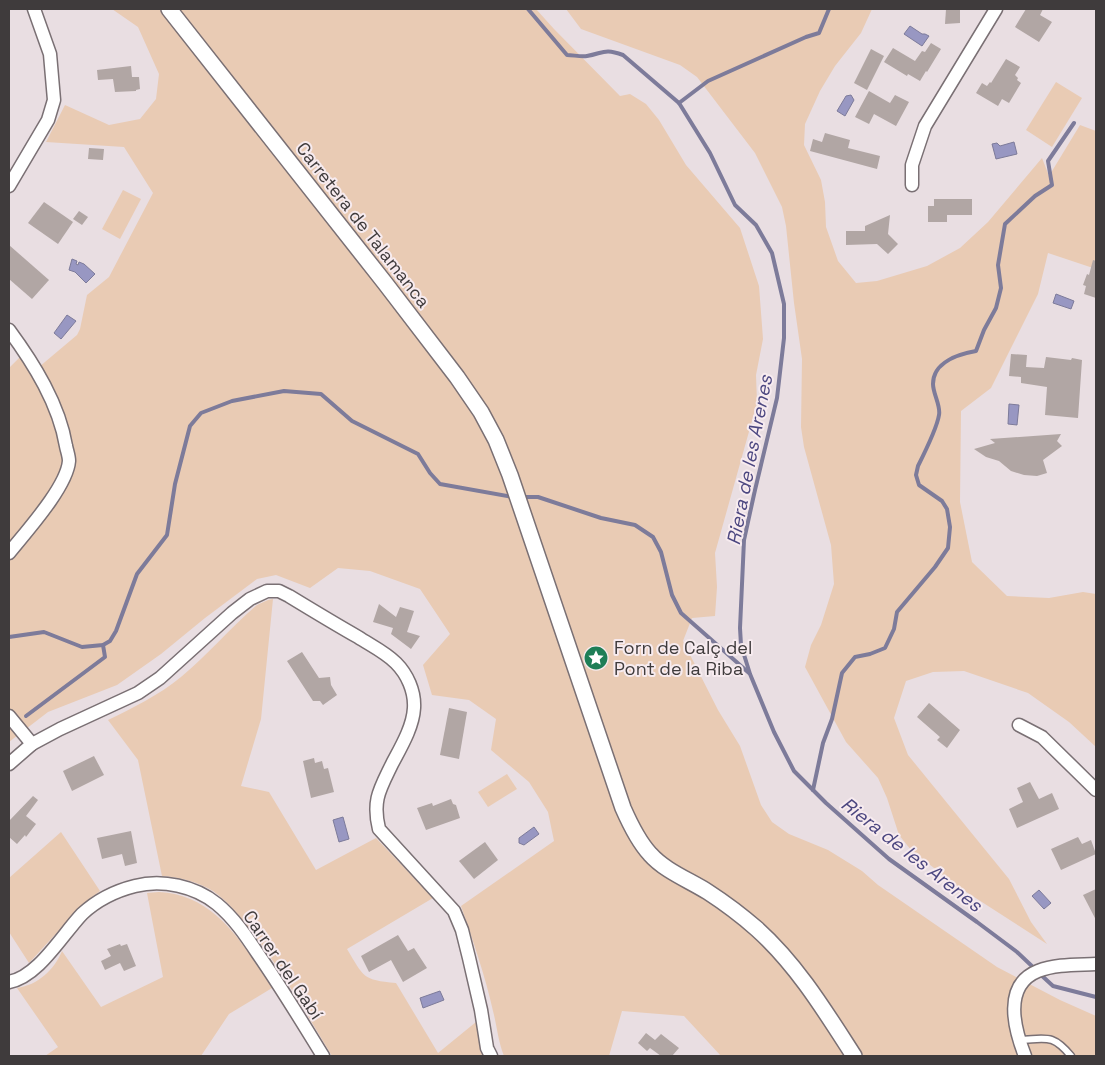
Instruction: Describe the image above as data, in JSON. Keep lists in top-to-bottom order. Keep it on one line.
{"streets":{"street":["Carretera de Talamanca","Carrer del Gabí"]},"water":["Riera de les Arenes"],"places":{"place":["Forn de Calç del Pont de la Riba"]}}
